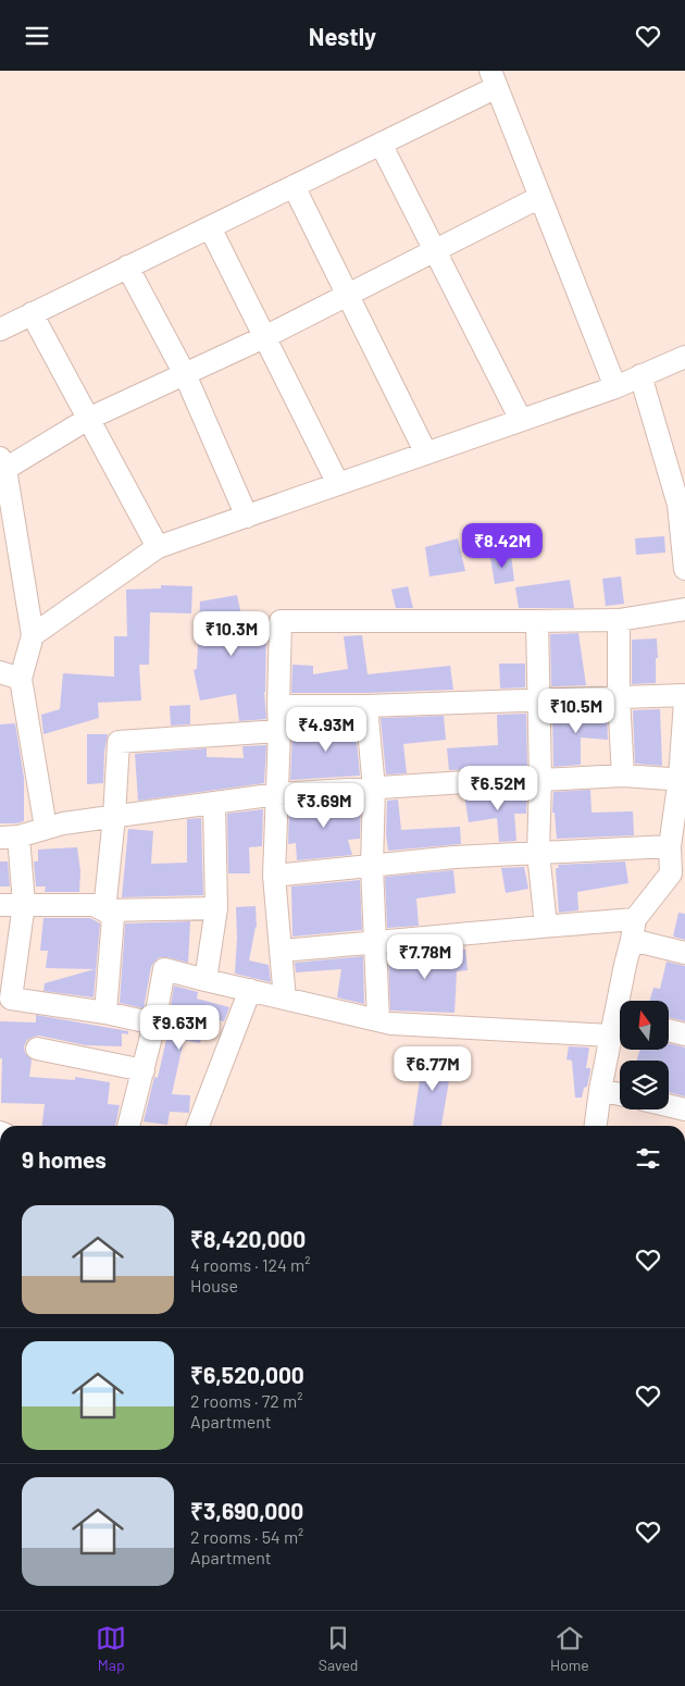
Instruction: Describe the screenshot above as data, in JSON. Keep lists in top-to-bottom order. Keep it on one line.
{"north":"top","page":{"header":"Nestly","price":["₹8.42M","₹10.3M","₹10.5M","₹4.93M","₹6.52M","₹3.69M","₹7.78M","₹9.63M","₹6.77M"],"heading":"9 homes","list":[{"name":"₹8,420,000","note":"4 rooms · 124 m² · House"},{"name":"₹6,520,000","note":"2 rooms · 72 m² · Apartment"},{"name":"₹3,690,000","note":"2 rooms · 54 m² · Apartment"}],"tabs":["Map","Saved","Home"]}}
